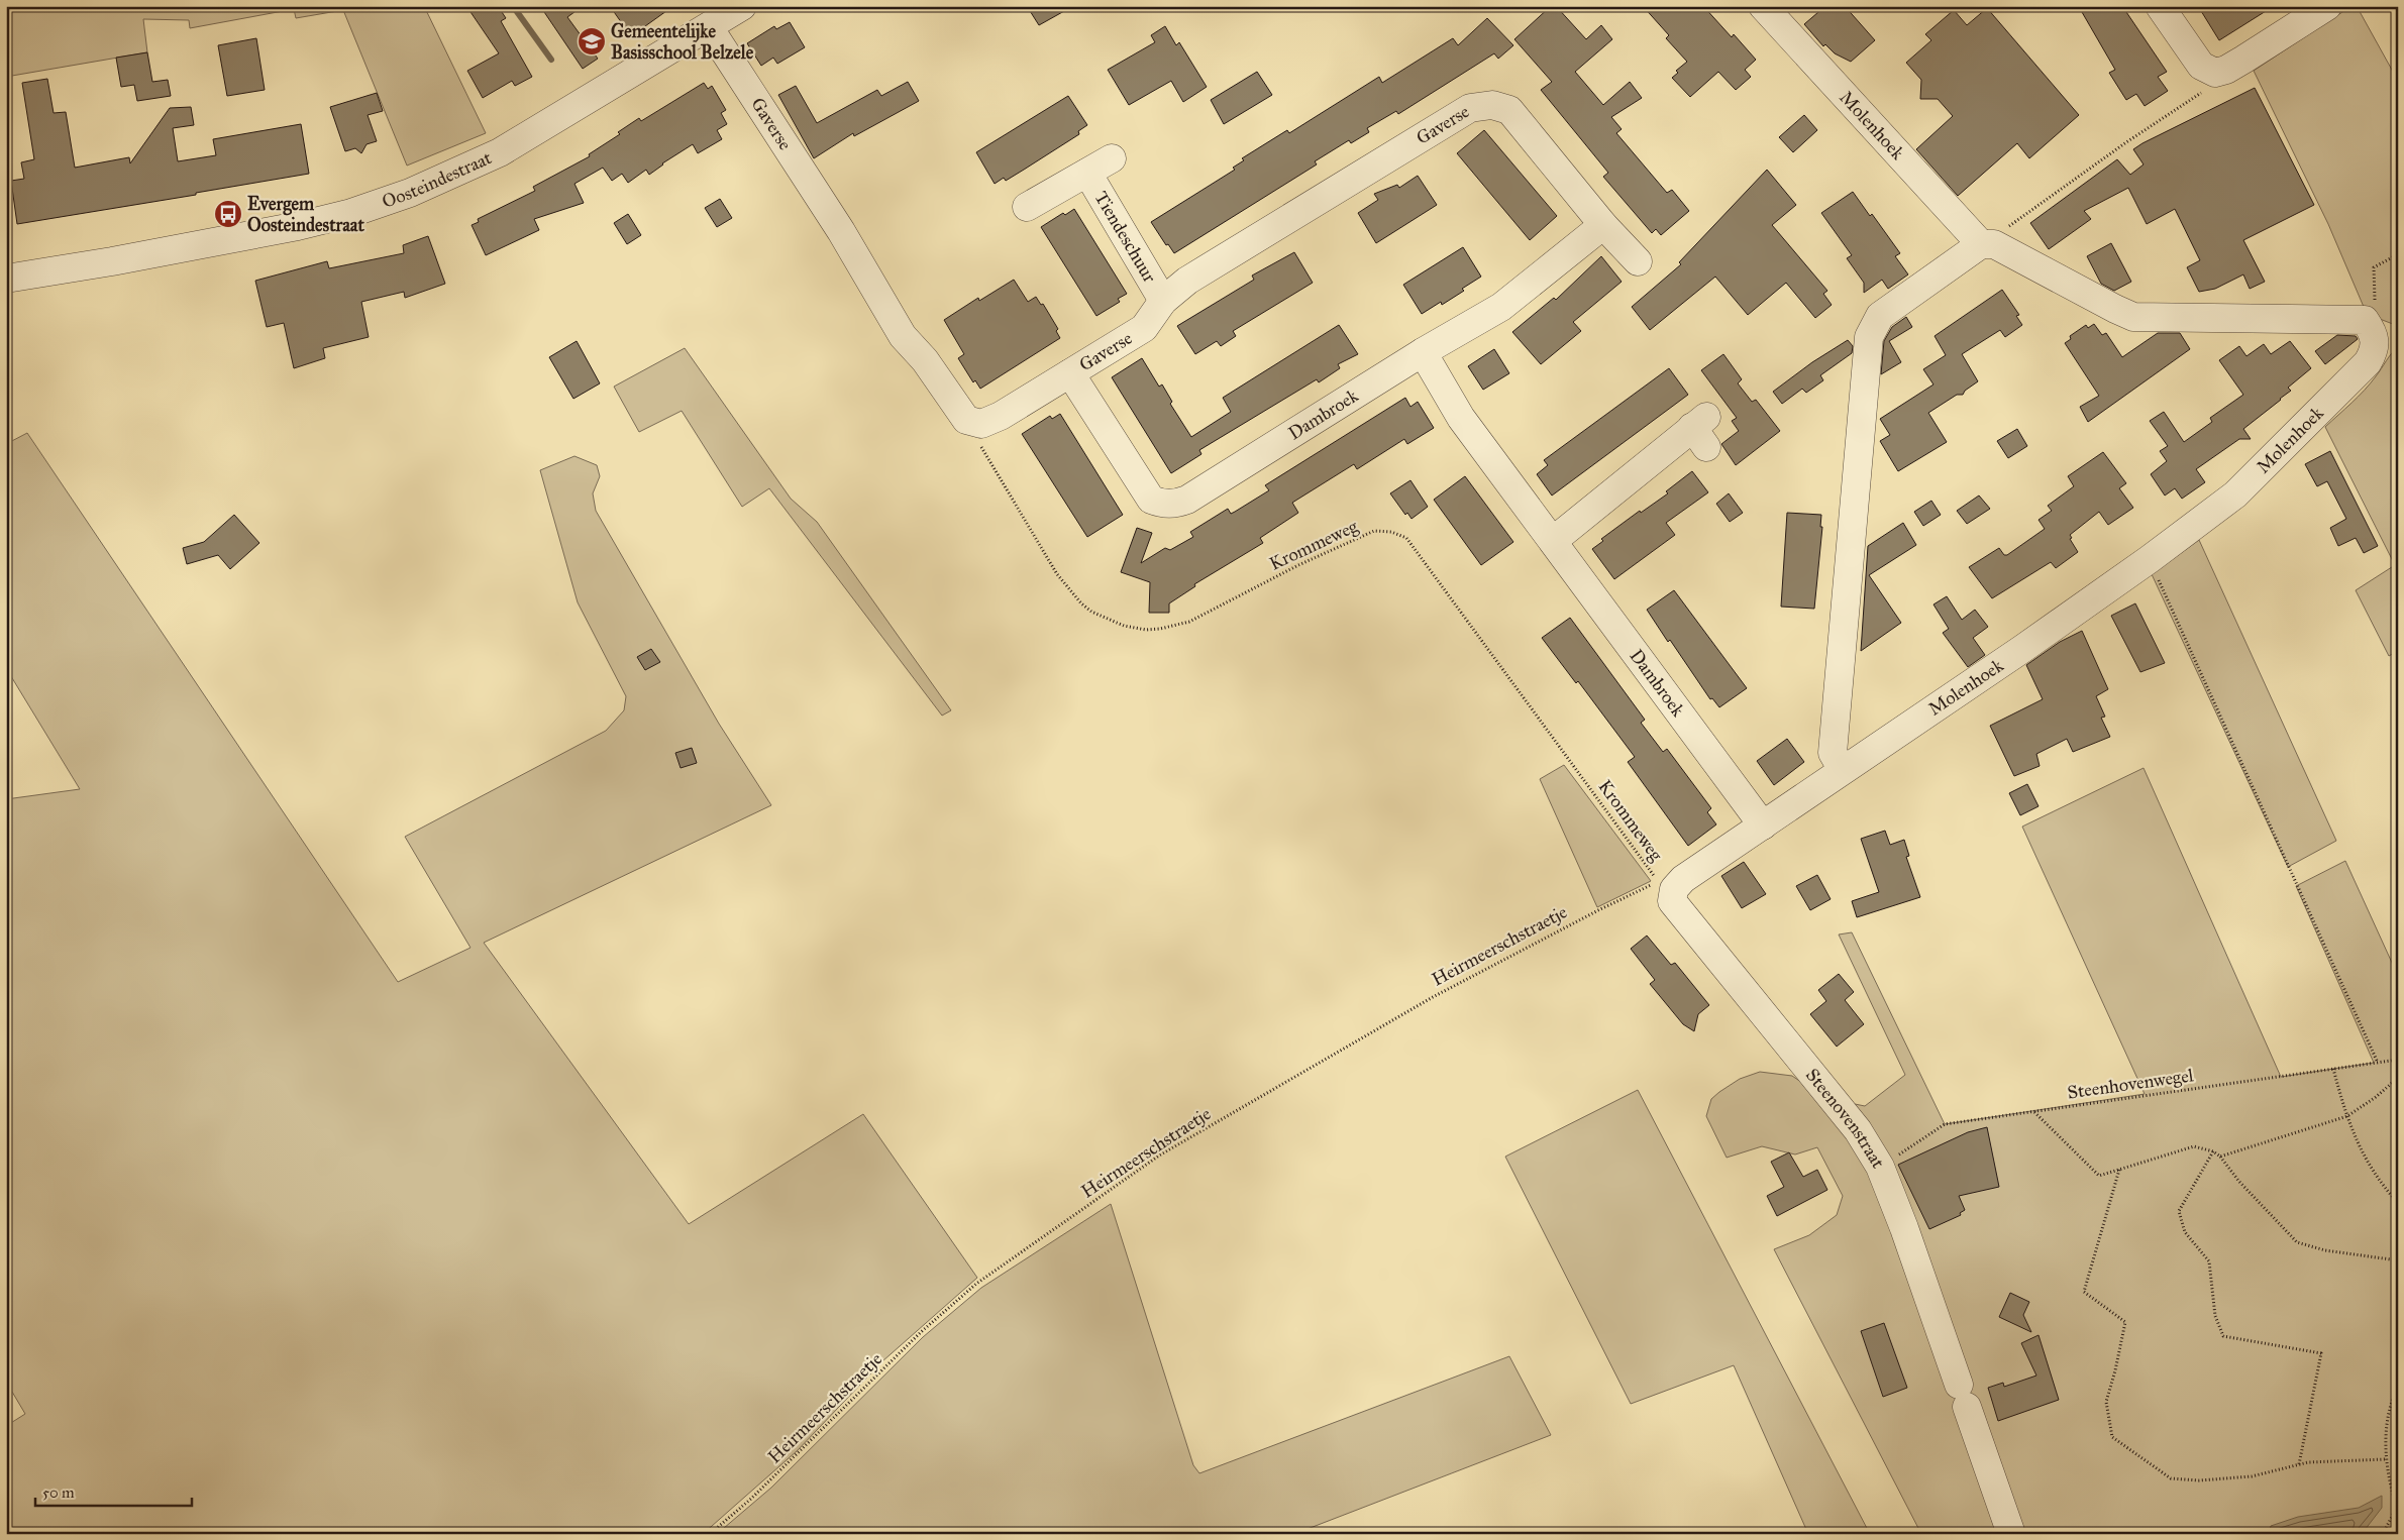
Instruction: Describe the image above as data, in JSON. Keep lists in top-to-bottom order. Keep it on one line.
{"streets":{"street":["Gaverse","Molenhoek","Oosteindestraat","Tiendeschuur","Dambroek","Steenovenstraat"],"path":["Krommeweg","Heirmeerschstraetje","Steenhovenwegel"]},"crossings":[["Gaverse","Oosteindestraat"],["Gaverse","Tiendeschuur"],["Gaverse","Dambroek"],["Gaverse","Krommeweg"],["Molenhoek","Dambroek"],["Molenhoek","Krommeweg"],["Molenhoek","Heirmeerschstraetje"],["Molenhoek","Steenovenstraat"],["Krommeweg","Heirmeerschstraetje"],["Krommeweg","Steenovenstraat"],["Heirmeerschstraetje","Steenovenstraat"],["Steenhovenwegel","Steenovenstraat"]],"places":{"school or university":["Gemeentelijke Basisschool Belzele"],"bus stop":["Evergem Oosteindestraat"]},"scale_bar":"50 m"}
